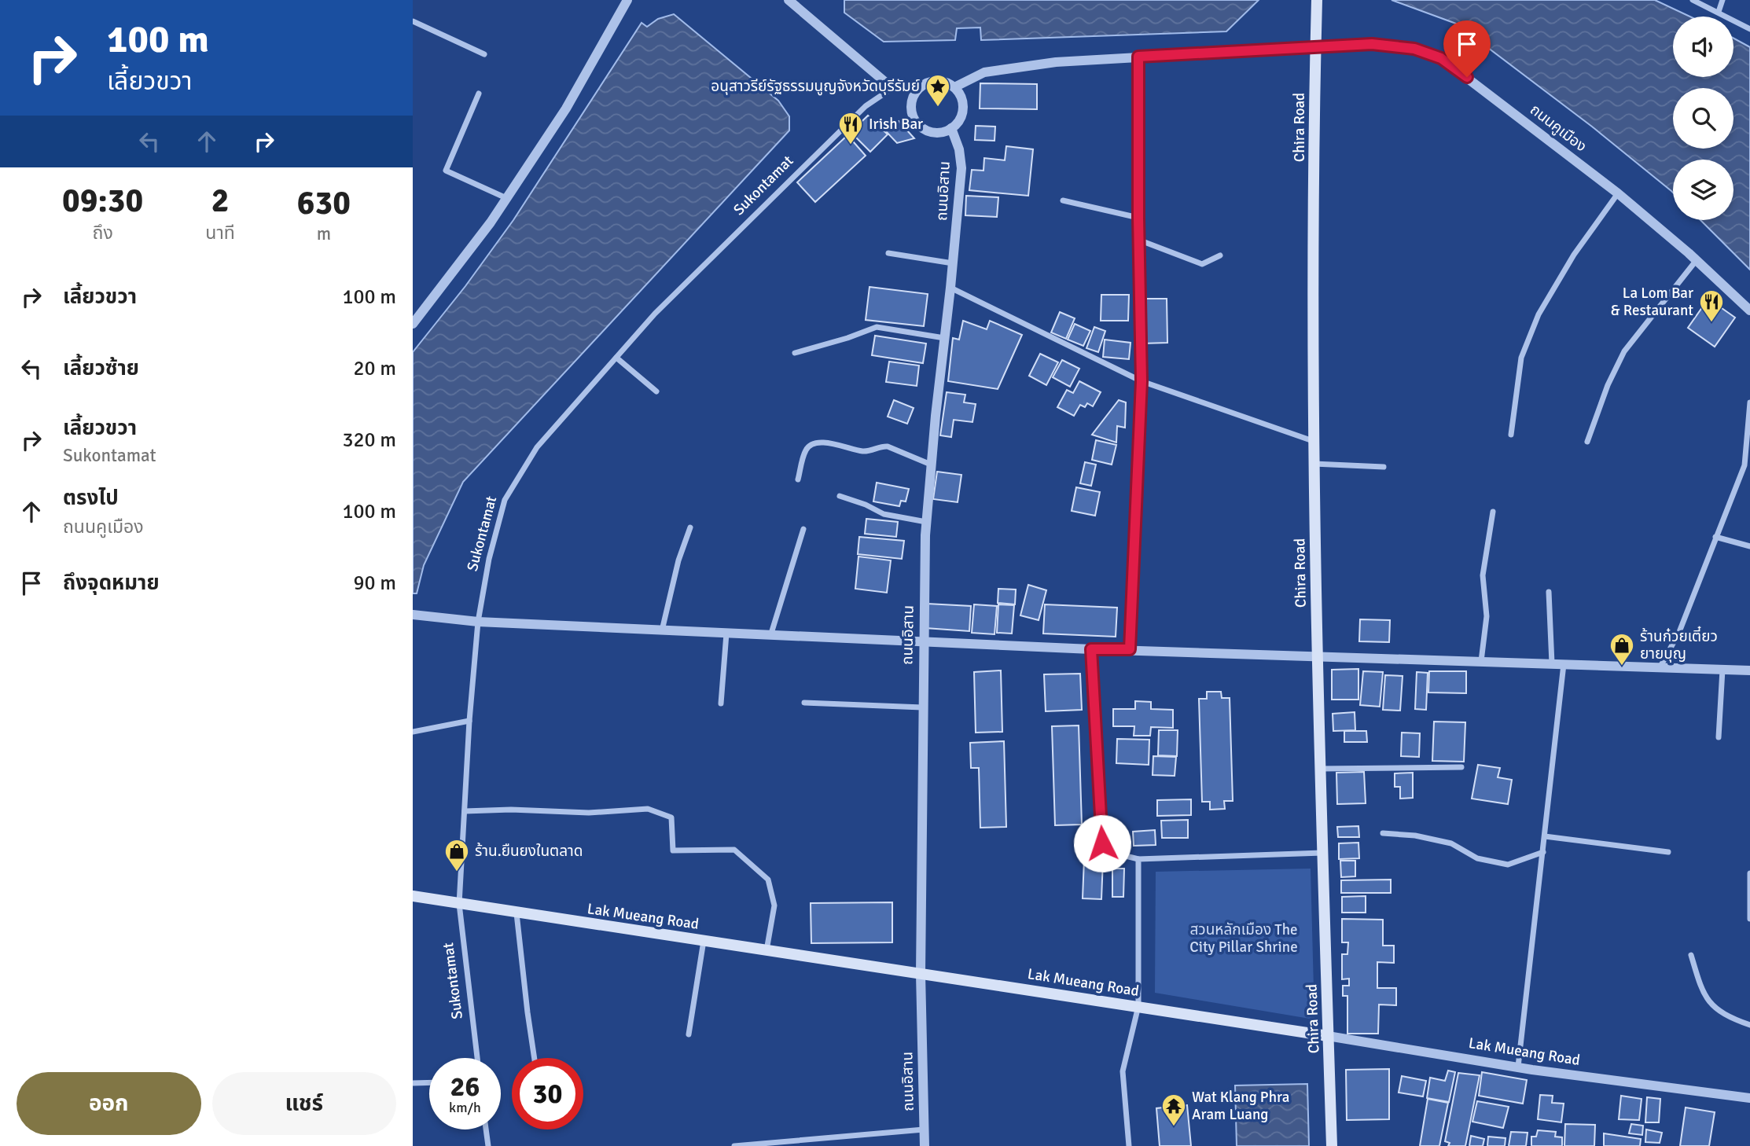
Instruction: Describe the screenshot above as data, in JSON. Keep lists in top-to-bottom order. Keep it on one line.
{"streets":{"main road":["Chira Road","Lak Mueang Road"],"street":["ถนนคูเมือง","Sukontamat","ถนนอิสาน"]},"crossings":[["Chira Road","ถนนคูเมือง"],["Chira Road","Lak Mueang Road"],["Sukontamat","Lak Mueang Road"],["ถนนอิสาน","Lak Mueang Road"]],"parks":["สวนหลักเมือง The City Pillar Shrine"],"places":{"place":["อนุสาวรีย์รัฐธรรมนูญจังหวัดบุรีรัมย์"],"restaurant":["Irish Bar","La Lom Bar & Restaurant"],"shop":["ร้านก๋วยเตี๋ยว ยายบุญ","ร้าน.ยืนยงในตลาด"],"temple":["Wat Klang Phra Aram Luang"]},"page":{"turn":["100 m","เลี้ยวขวา"],"eta":["09:30","ถึง","2","นาที","630","m"],"list":[{"name":"เลี้ยวขวา","value":"100 m"},{"name":"เลี้ยวซ้าย","value":"20 m"},{"name":"เลี้ยวขวา","note":"Sukontamat","value":"320 m"},{"name":"ตรงไป","note":"ถนนคูเมือง","value":"100 m"},{"name":"ถึงจุดหมาย","value":"90 m"}],"speed":"26 km/h","limit":"30","buttons":["ออก","แชร์"]}}
